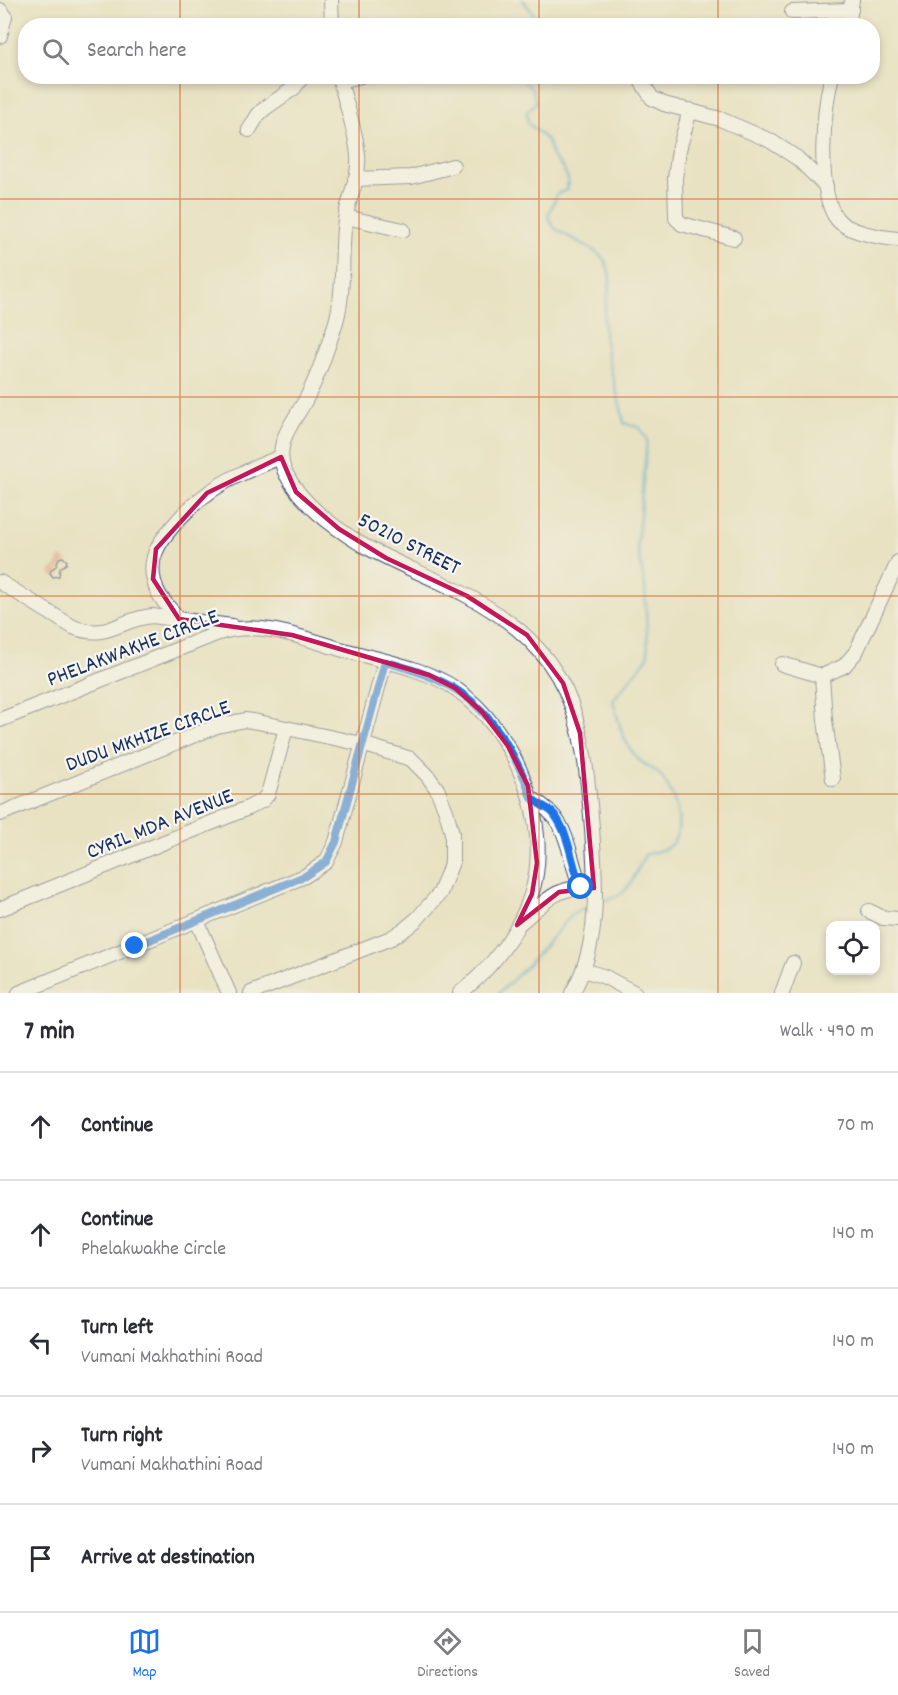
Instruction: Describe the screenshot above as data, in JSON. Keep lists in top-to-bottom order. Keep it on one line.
{"streets":{"street":["50210 STREET","PHELAKWAKHE CIRCLE","DUDU MKHIZE CIRCLE","CYRIL MDA AVENUE"]},"crossings":[["DUDU MKHIZE CIRCLE","CYRIL MDA AVENUE"]],"page":{"search":"Search here","heading":["7 min","Walk · 490 m"],"list":[["Continue","70 m"],["Continue","Phelakwakhe Circle","140 m"],["Turn left","Vumani Makhathini Road","140 m"],["Turn right","Vumani Makhathini Road","140 m"],"Arrive at destination"],"nav":["Map","Directions","Saved"]}}
